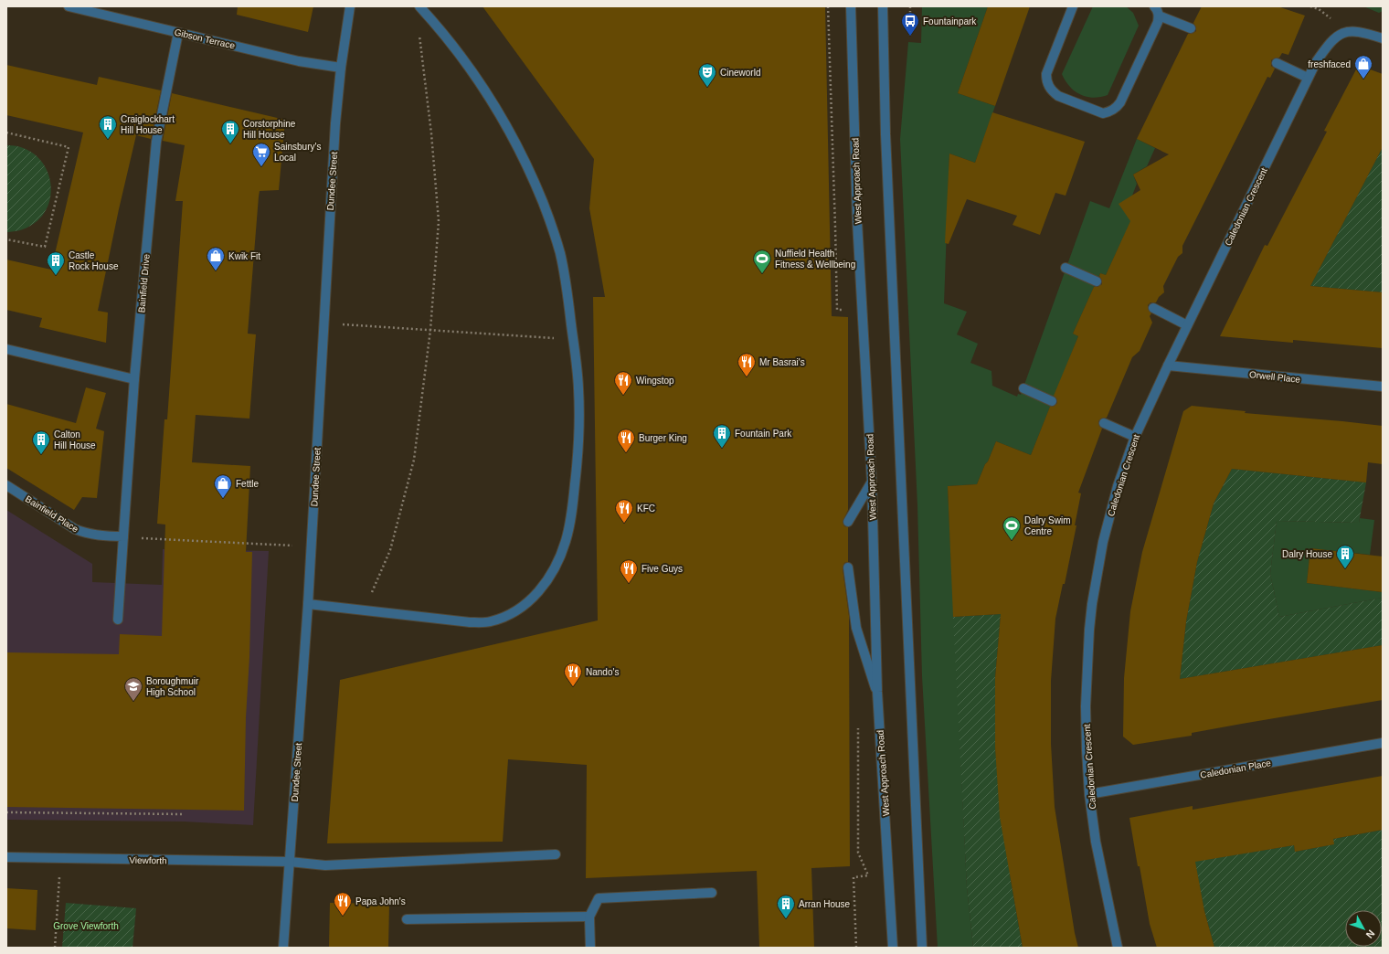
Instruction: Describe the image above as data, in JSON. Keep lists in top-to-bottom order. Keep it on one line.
{"streets":{"street":["Gibson Terrace","Dundee Street","West Approach Road","Caledonian Crescent","Bainfield Drive","Orwell Place","Bainfield Place","Caledonian Place","Viewforth"]},"crossings":[["Gibson Terrace","Dundee Street"],["Gibson Terrace","Bainfield Drive"],["Dundee Street","Viewforth"],["Caledonian Crescent","Orwell Place"],["Caledonian Crescent","Caledonian Place"],["Bainfield Drive","Bainfield Place"]],"parks":["Grove Viewforth"],"places":{"bus stop":["Fountainpark"],"shop":["freshfaced","Kwik Fit","Fettle"],"theatre":["Cineworld"],"building":["Craiglockhart Hill House","Corstorphine Hill House","Castle Rock House","Fountain Park","Calton Hill House","Dalry House","Arran House"],"supermarket":["Sainsbury's Local"],"sports":["Nuffield Health Fitness & Wellbeing","Dalry Swim Centre"],"restaurant":["Mr Basrai's","Wingstop","Burger King","KFC","Five Guys","Nando's","Papa John's"],"school or university":["Boroughmuir High School"]},"north":"bottom right"}
